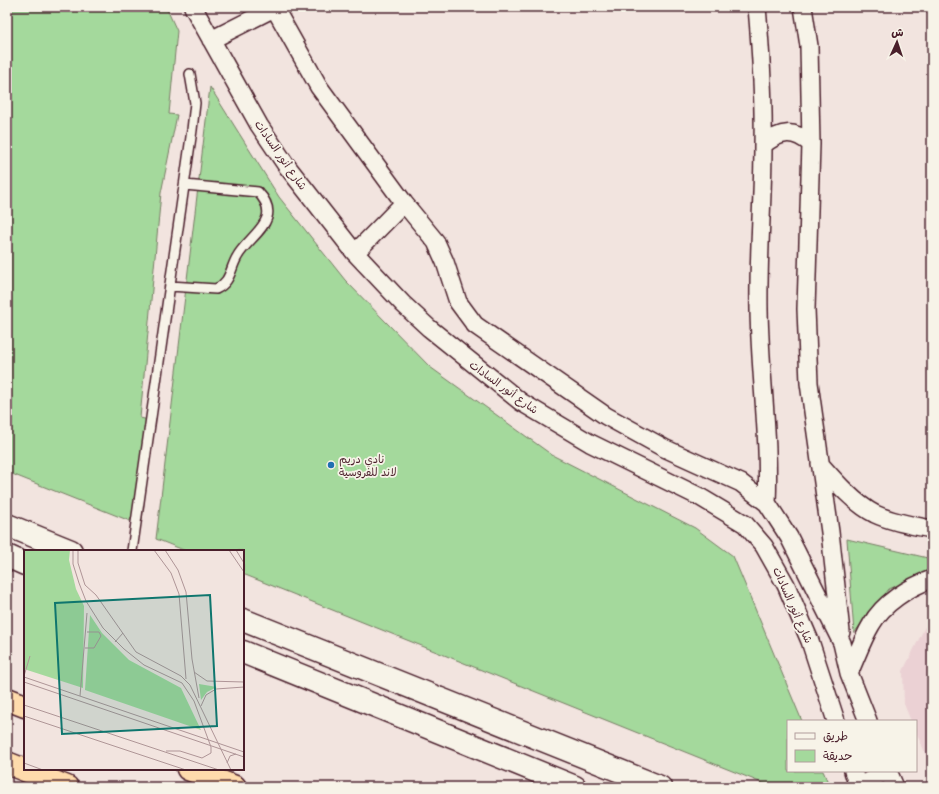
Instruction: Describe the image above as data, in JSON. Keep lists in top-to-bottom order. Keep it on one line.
{"streets":{"street":["شارع أنور السادات"]},"places":["نادي دريم لاند للفروسية"],"legend":["طريق","حديقة"],"north":"top"}
